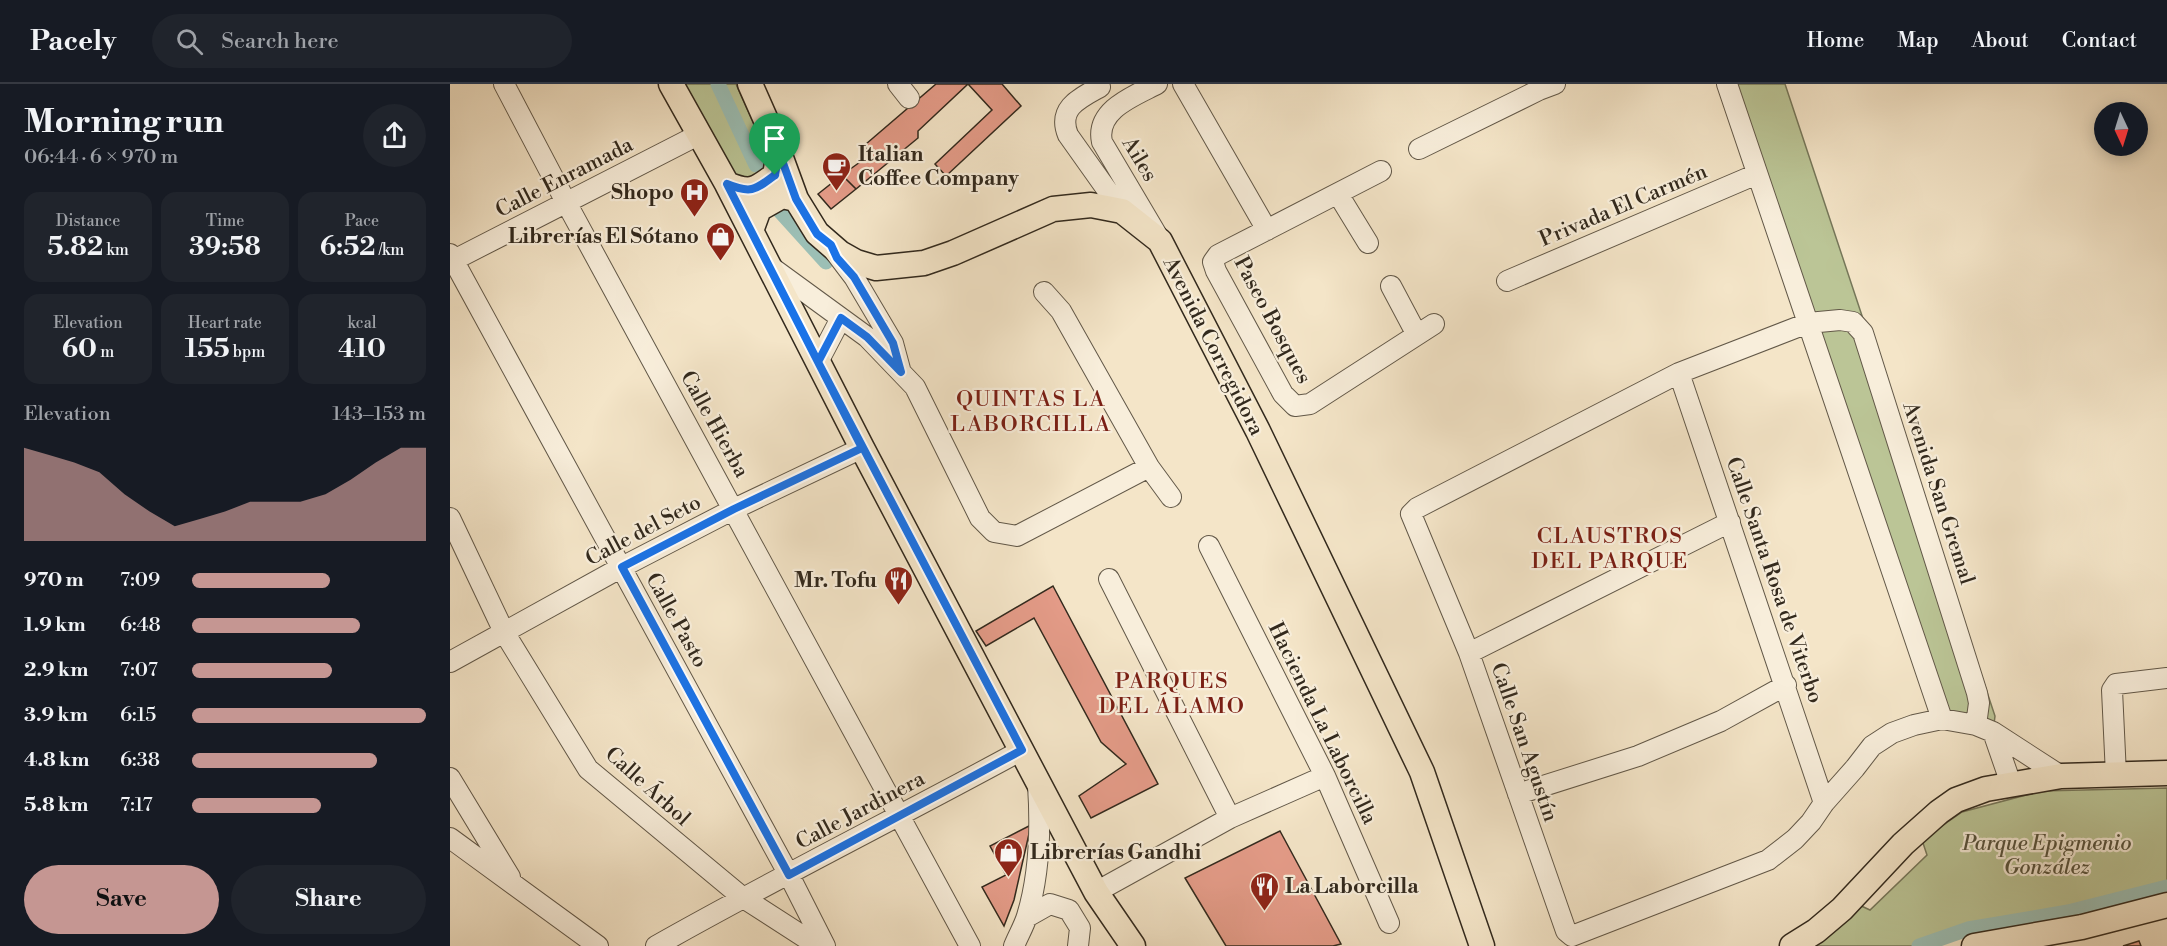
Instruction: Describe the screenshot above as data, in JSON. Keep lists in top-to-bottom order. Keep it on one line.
{"streets":{"main road":["Avenida Corregidora"],"street":["Ailes","Calle Enramada","Privada El Carmén","Paseo Bosques","Calle Hierba","Avenida San Gremal","Calle del Seto","Calle Santa Rosa de Viterbo","Calle Pasto","Hacienda La Laborcilla","Calle San Agustín","Calle Árbol","Calle Jardinera"]},"crossings":[["Ailes","Avenida Corregidora"],["Calle Enramada","Calle Hierba"],["Calle Enramada","Calle Pasto"],["Calle Hierba","Calle del Seto"],["Calle Hierba","Calle Jardinera"],["Avenida San Gremal","Calle San Agustín"],["Calle del Seto","Calle Pasto"],["Calle del Seto","Calle Árbol"],["Calle Santa Rosa de Viterbo","Calle San Agustín"],["Calle Pasto","Calle Jardinera"],["Calle Árbol","Calle Jardinera"]],"districts":["QUINTAS LA LABORCILLA","CLAUSTROS DEL PARQUE","PARQUES DEL ÁLAMO"],"parks":["Parque Epigmenio González"],"places":{"cafe":["Italian Coffee Company"],"hospital":["Shopo"],"shop":["Librerías El Sótano","Librerías Gandhi"],"restaurant":["Mr. Tofu","La Laborcilla"]},"north":"bottom","page":{"header":"Pacely","search":"Search here","nav":["Home","Map","About","Contact"],"heading":["Morning run","06:44 · 6 × 970 m"],"stats":[["Distance","5.82 km"],["Time","39:58"],["Pace","6:52 /km"],["Elevation","60 m"],["Heart rate","155 bpm"],["kcal","410"]],"chart":["Elevation","143–153 m"],"list":[{"name":"970 m","note":"7:09"},{"name":"1.9 km","note":"6:48"},{"name":"2.9 km","note":"7:07"},{"name":"3.9 km","note":"6:15"},{"name":"4.8 km","note":"6:38"},{"name":"5.8 km","note":"7:17"}],"buttons":["Save","Share"]}}
